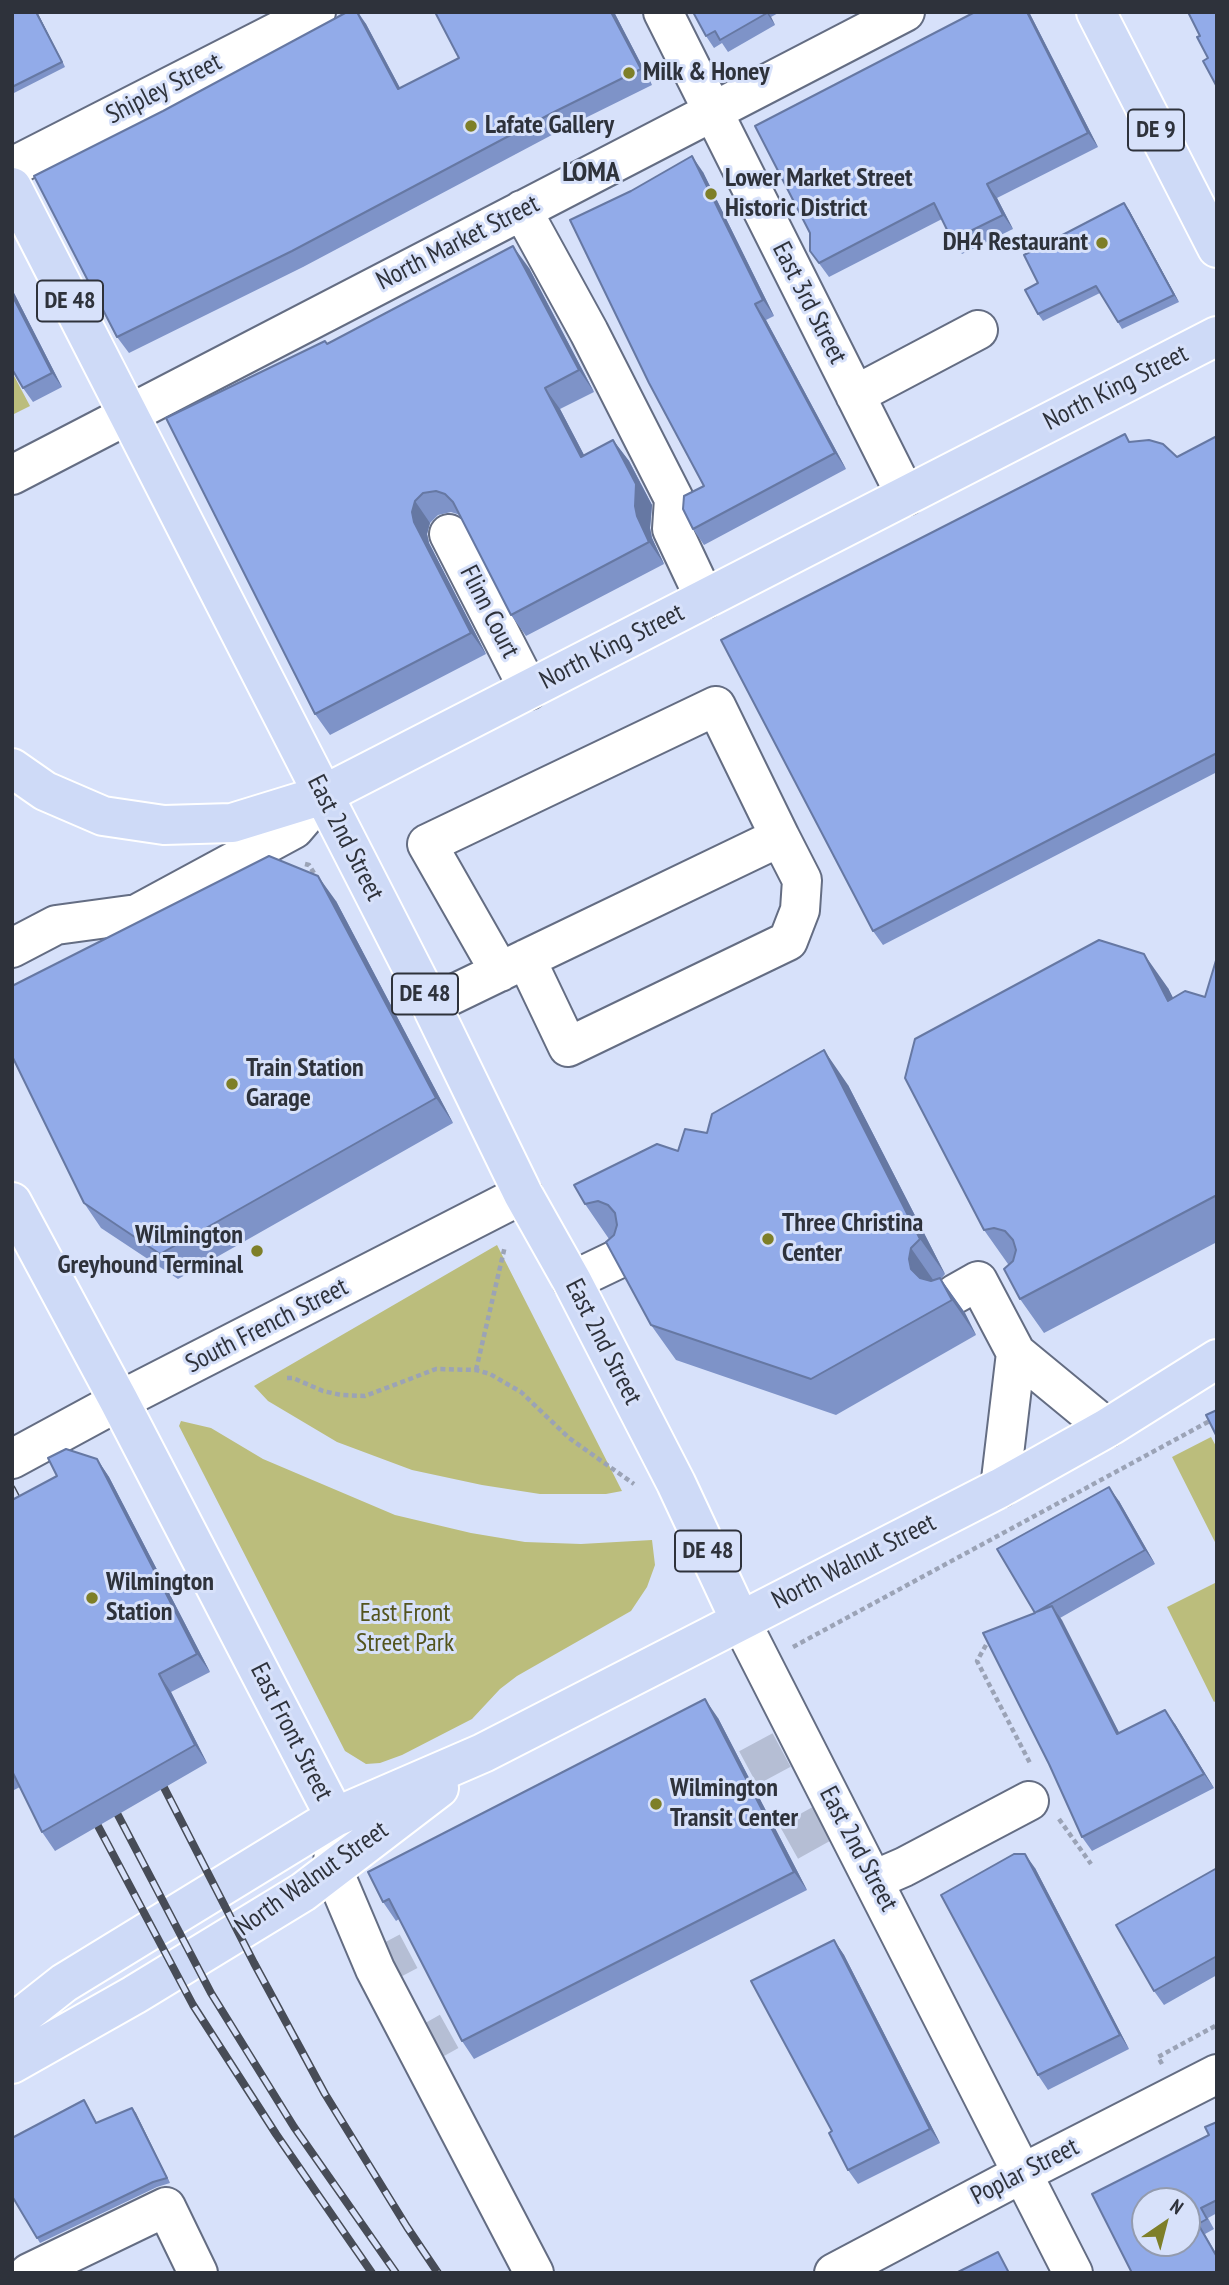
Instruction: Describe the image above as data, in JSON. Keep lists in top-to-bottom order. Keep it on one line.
{"streets":{"main road":["DE 9","DE 48","North King Street","East 2nd Street","North Walnut Street","East Front Street"],"street":["Shipley Street","North Market Street","East 3rd Street","Flinn Court","South French Street","Poplar Street"]},"crossings":[["North Market Street","DE 48"],["North Market Street","East 3rd Street"],["North Market Street","East 2nd Street"],["DE 48","East 2nd Street"],["East 3rd Street","North King Street"],["North King Street","Flinn Court"],["North King Street","East 2nd Street"],["East 2nd Street","South French Street"],["East 2nd Street","North Walnut Street"],["East 2nd Street","Poplar Street"],["South French Street","East Front Street"],["North Walnut Street","East Front Street"]],"districts":["LOMA"],"parks":["East Front Street Park"],"places":["Milk & Honey","Lafate Gallery","Lower Market Street Historic District","DH4 Restaurant","Train Station Garage","Three Christina Center","Wilmington Greyhound Terminal","Wilmington Station","Wilmington Transit Center"],"north":"top right"}
